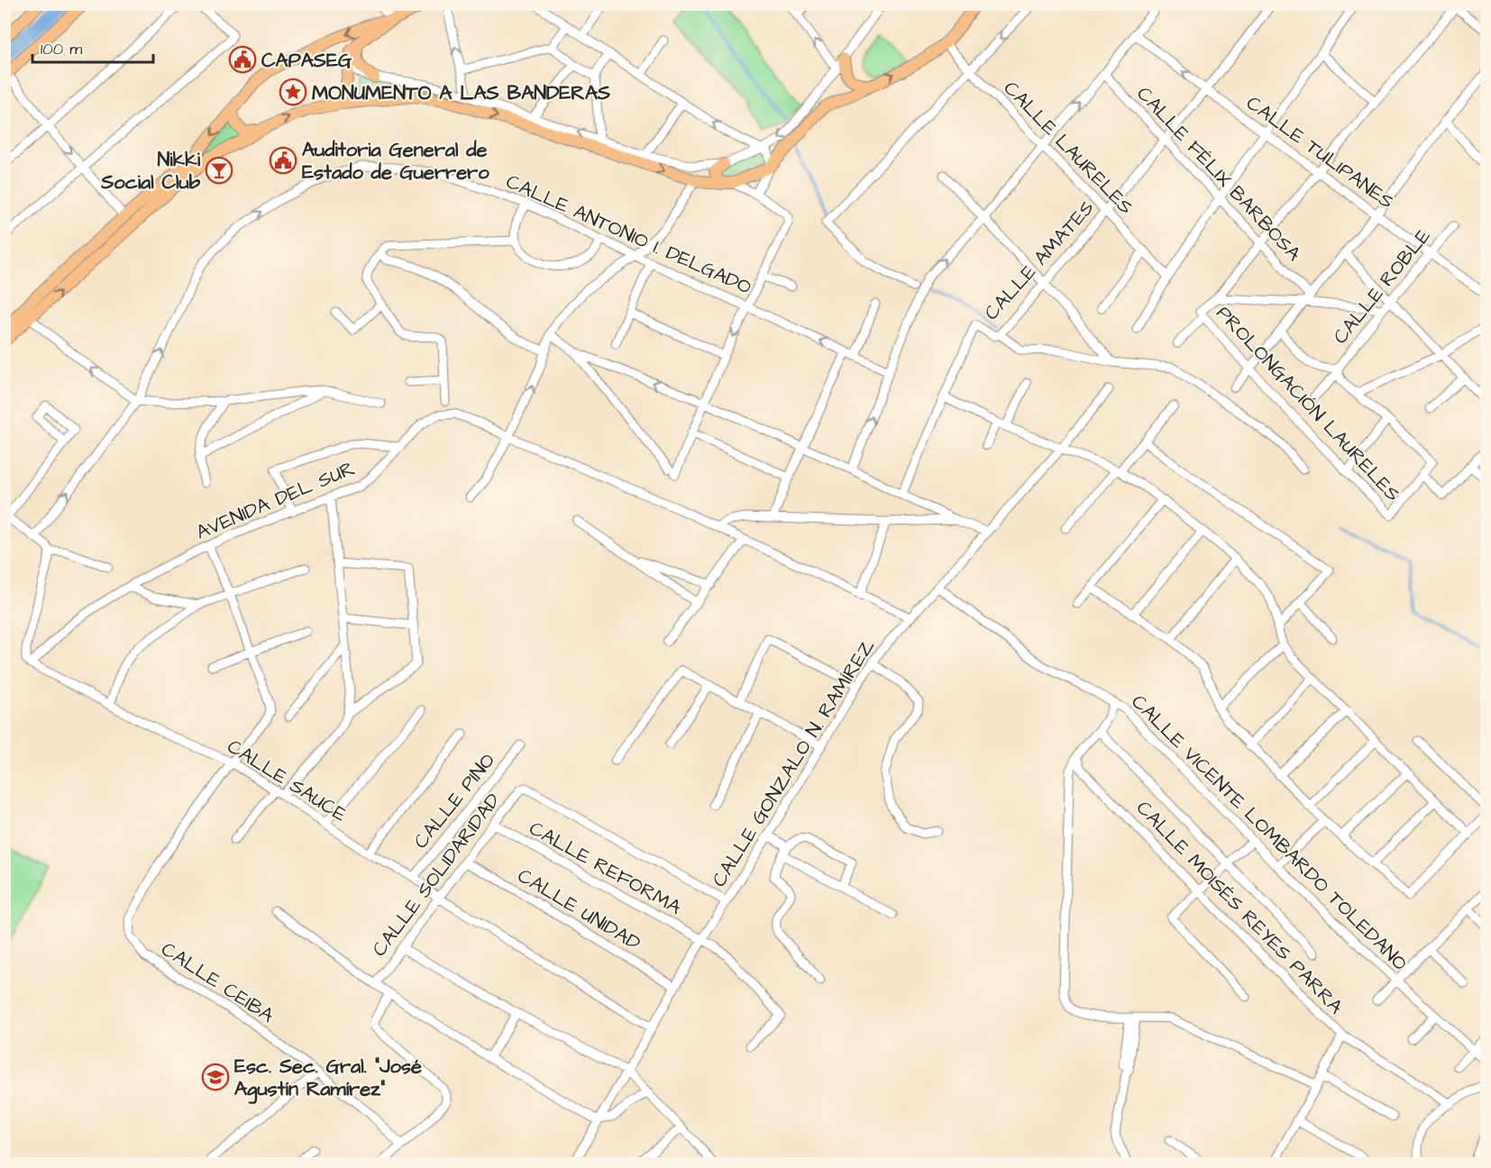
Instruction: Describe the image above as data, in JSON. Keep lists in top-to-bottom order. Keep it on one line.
{"streets":{"street":["CALLE LAURELES","CALLE TULIPANES","CALLE FÉLIX BARBOSA","CALLE ANTONIO I. DELGADO","CALLE AMATES","CALLE ROBLE","PROLONGACIÓN LAURELES","AVENIDA DEL SUR","CALLE GONZALO N. RAMÍREZ","CALLE SAUCE","CALLE PINO","CALLE VICENTE LOMBARDO TOLEDANO","CALLE REFORMA","CALLE SOLIDARIDAD","CALLE MOISÉS REYES PARRA","CALLE UNIDAD","CALLE CEIBA"]},"crossings":[["CALLE LAURELES","CALLE AMATES"],["CALLE TULIPANES","CALLE AMATES"],["CALLE TULIPANES","CALLE ROBLE"],["CALLE FÉLIX BARBOSA","CALLE AMATES"],["AVENIDA DEL SUR","CALLE GONZALO N. RAMÍREZ"],["AVENIDA DEL SUR","CALLE SAUCE"],["CALLE GONZALO N. RAMÍREZ","CALLE SAUCE"],["CALLE GONZALO N. RAMÍREZ","CALLE VICENTE LOMBARDO TOLEDANO"],["CALLE GONZALO N. RAMÍREZ","CALLE REFORMA"],["CALLE GONZALO N. RAMÍREZ","CALLE SOLIDARIDAD"],["CALLE GONZALO N. RAMÍREZ","CALLE UNIDAD"],["CALLE SAUCE","CALLE PINO"],["CALLE SAUCE","CALLE SOLIDARIDAD"],["CALLE SAUCE","CALLE CEIBA"],["CALLE REFORMA","CALLE SOLIDARIDAD"],["CALLE SOLIDARIDAD","CALLE UNIDAD"]],"places":{"public building":["CAPASEG","Auditoria General de Estado de Guerrero"],"place":["MONUMENTO A LAS BANDERAS"],"bar":["Nikki Social Club"],"school or university":["Esc. Sec. Gral. \"José Agustín Ramírez\""]},"scale_bar":"100 m"}
